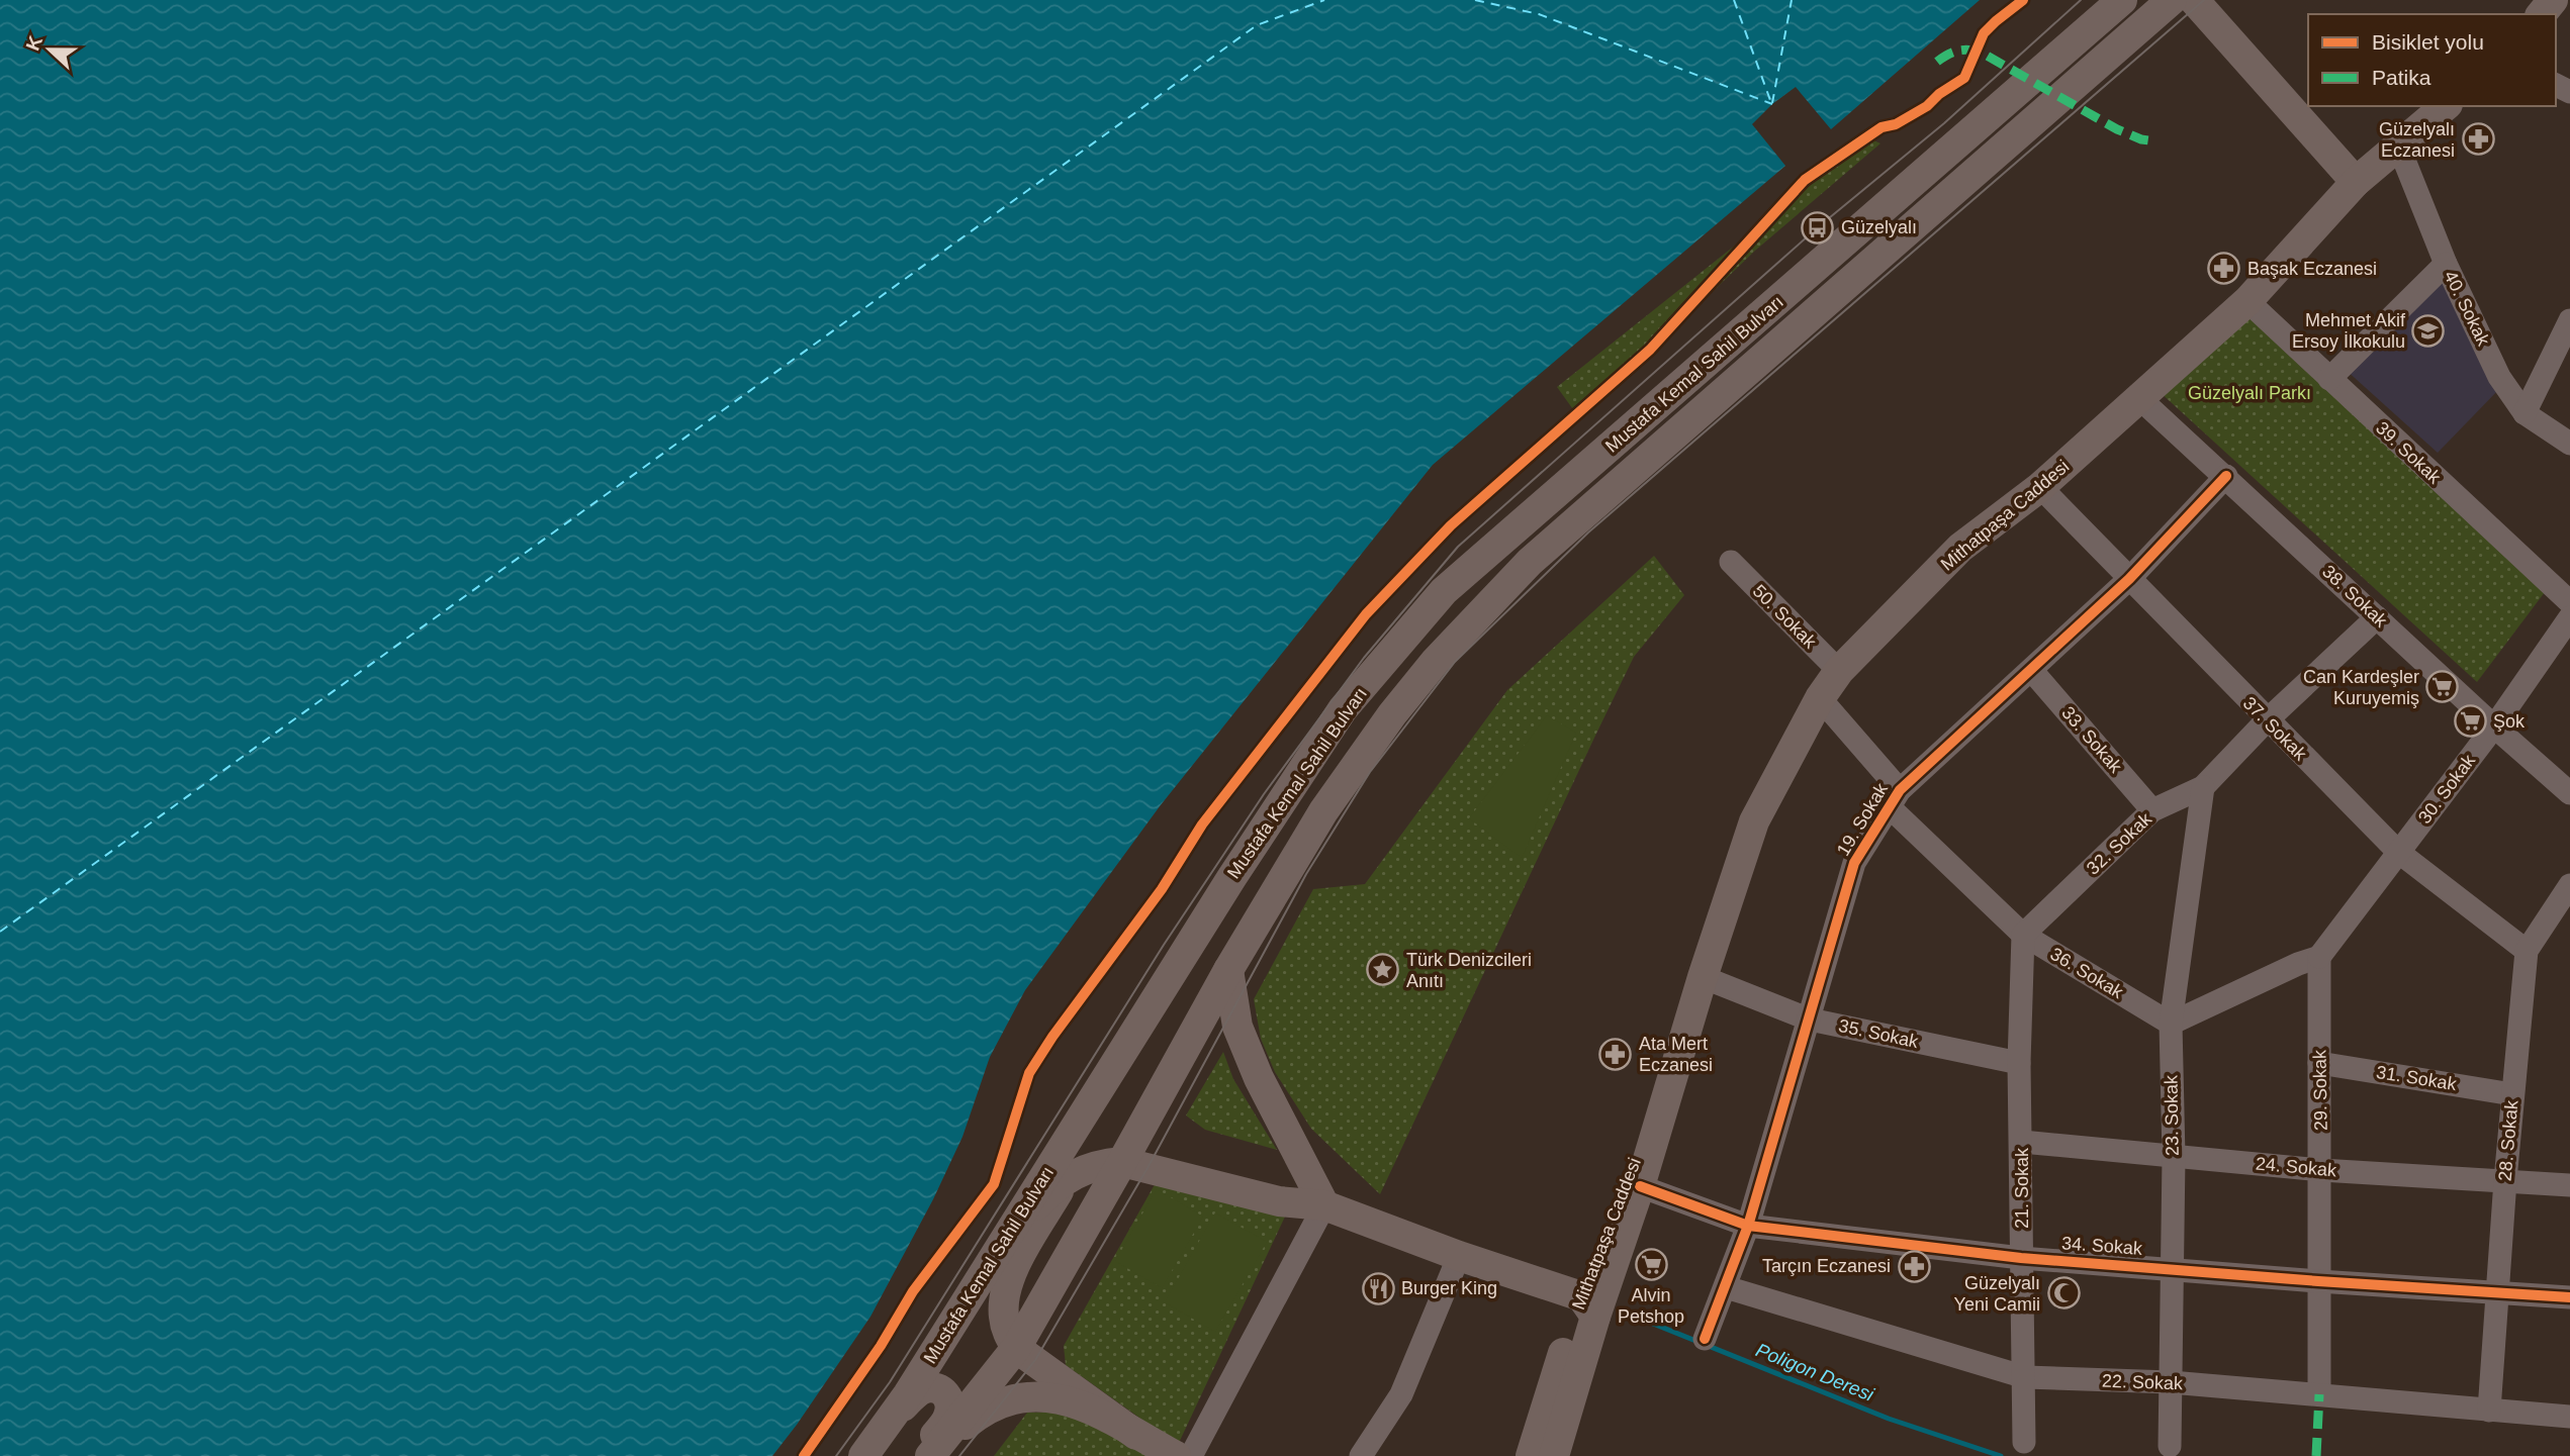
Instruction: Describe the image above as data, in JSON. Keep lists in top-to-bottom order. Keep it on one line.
{"streets":{"main road":["Mustafa Kemal Sahil Bulvarı","Mithatpaşa Caddesi"],"street":["40. Sokak","39. Sokak","38. Sokak","50. Sokak","37. Sokak","33. Sokak","30. Sokak","19. Sokak","32. Sokak","36. Sokak","35. Sokak","31. Sokak","29. Sokak","23. Sokak","28. Sokak","24. Sokak","21. Sokak","34. Sokak","22. Sokak"]},"crossings":[["40. Sokak","Mithatpaşa Caddesi"],["39. Sokak","Mithatpaşa Caddesi"],["Mithatpaşa Caddesi","38. Sokak"],["Mithatpaşa Caddesi","50. Sokak"],["Mithatpaşa Caddesi","37. Sokak"],["Mithatpaşa Caddesi","36. Sokak"],["Mithatpaşa Caddesi","35. Sokak"],["Mithatpaşa Caddesi","34. Sokak"],["38. Sokak","30. Sokak"],["38. Sokak","19. Sokak"],["38. Sokak","32. Sokak"],["37. Sokak","30. Sokak"],["37. Sokak","19. Sokak"],["37. Sokak","32. Sokak"],["37. Sokak","28. Sokak"],["33. Sokak","19. Sokak"],["33. Sokak","32. Sokak"],["30. Sokak","29. Sokak"],["19. Sokak","36. Sokak"],["19. Sokak","35. Sokak"],["19. Sokak","34. Sokak"],["19. Sokak","22. Sokak"],["32. Sokak","36. Sokak"],["32. Sokak","23. Sokak"],["32. Sokak","21. Sokak"],["36. Sokak","23. Sokak"],["36. Sokak","21. Sokak"],["35. Sokak","21. Sokak"],["31. Sokak","29. Sokak"],["31. Sokak","28. Sokak"],["29. Sokak","24. Sokak"],["29. Sokak","34. Sokak"],["29. Sokak","22. Sokak"],["23. Sokak","24. Sokak"],["23. Sokak","34. Sokak"],["23. Sokak","22. Sokak"],["28. Sokak","24. Sokak"],["28. Sokak","34. Sokak"],["28. Sokak","22. Sokak"],["24. Sokak","21. Sokak"],["21. Sokak","34. Sokak"],["21. Sokak","22. Sokak"]],"water":["Poligon Deresi"],"parks":["Güzelyalı Parkı"],"places":{"pharmacy":["Güzelyalı Eczanesi","Başak Eczanesi","Ata Mert Eczanesi","Tarçın Eczanesi"],"bus stop":["Güzelyalı"],"school or university":["Mehmet Akif Ersoy İlkokulu"],"supermarket":["Can Kardeşler Kuruyemiş","Şok","Alvin Petshop"],"place":["Türk Denizcileri Anıtı"],"restaurant":["Burger King"],"mosque":["Güzelyalı Yeni Camii"]},"legend":["Bisiklet yolu","Patika"],"north":"left"}
